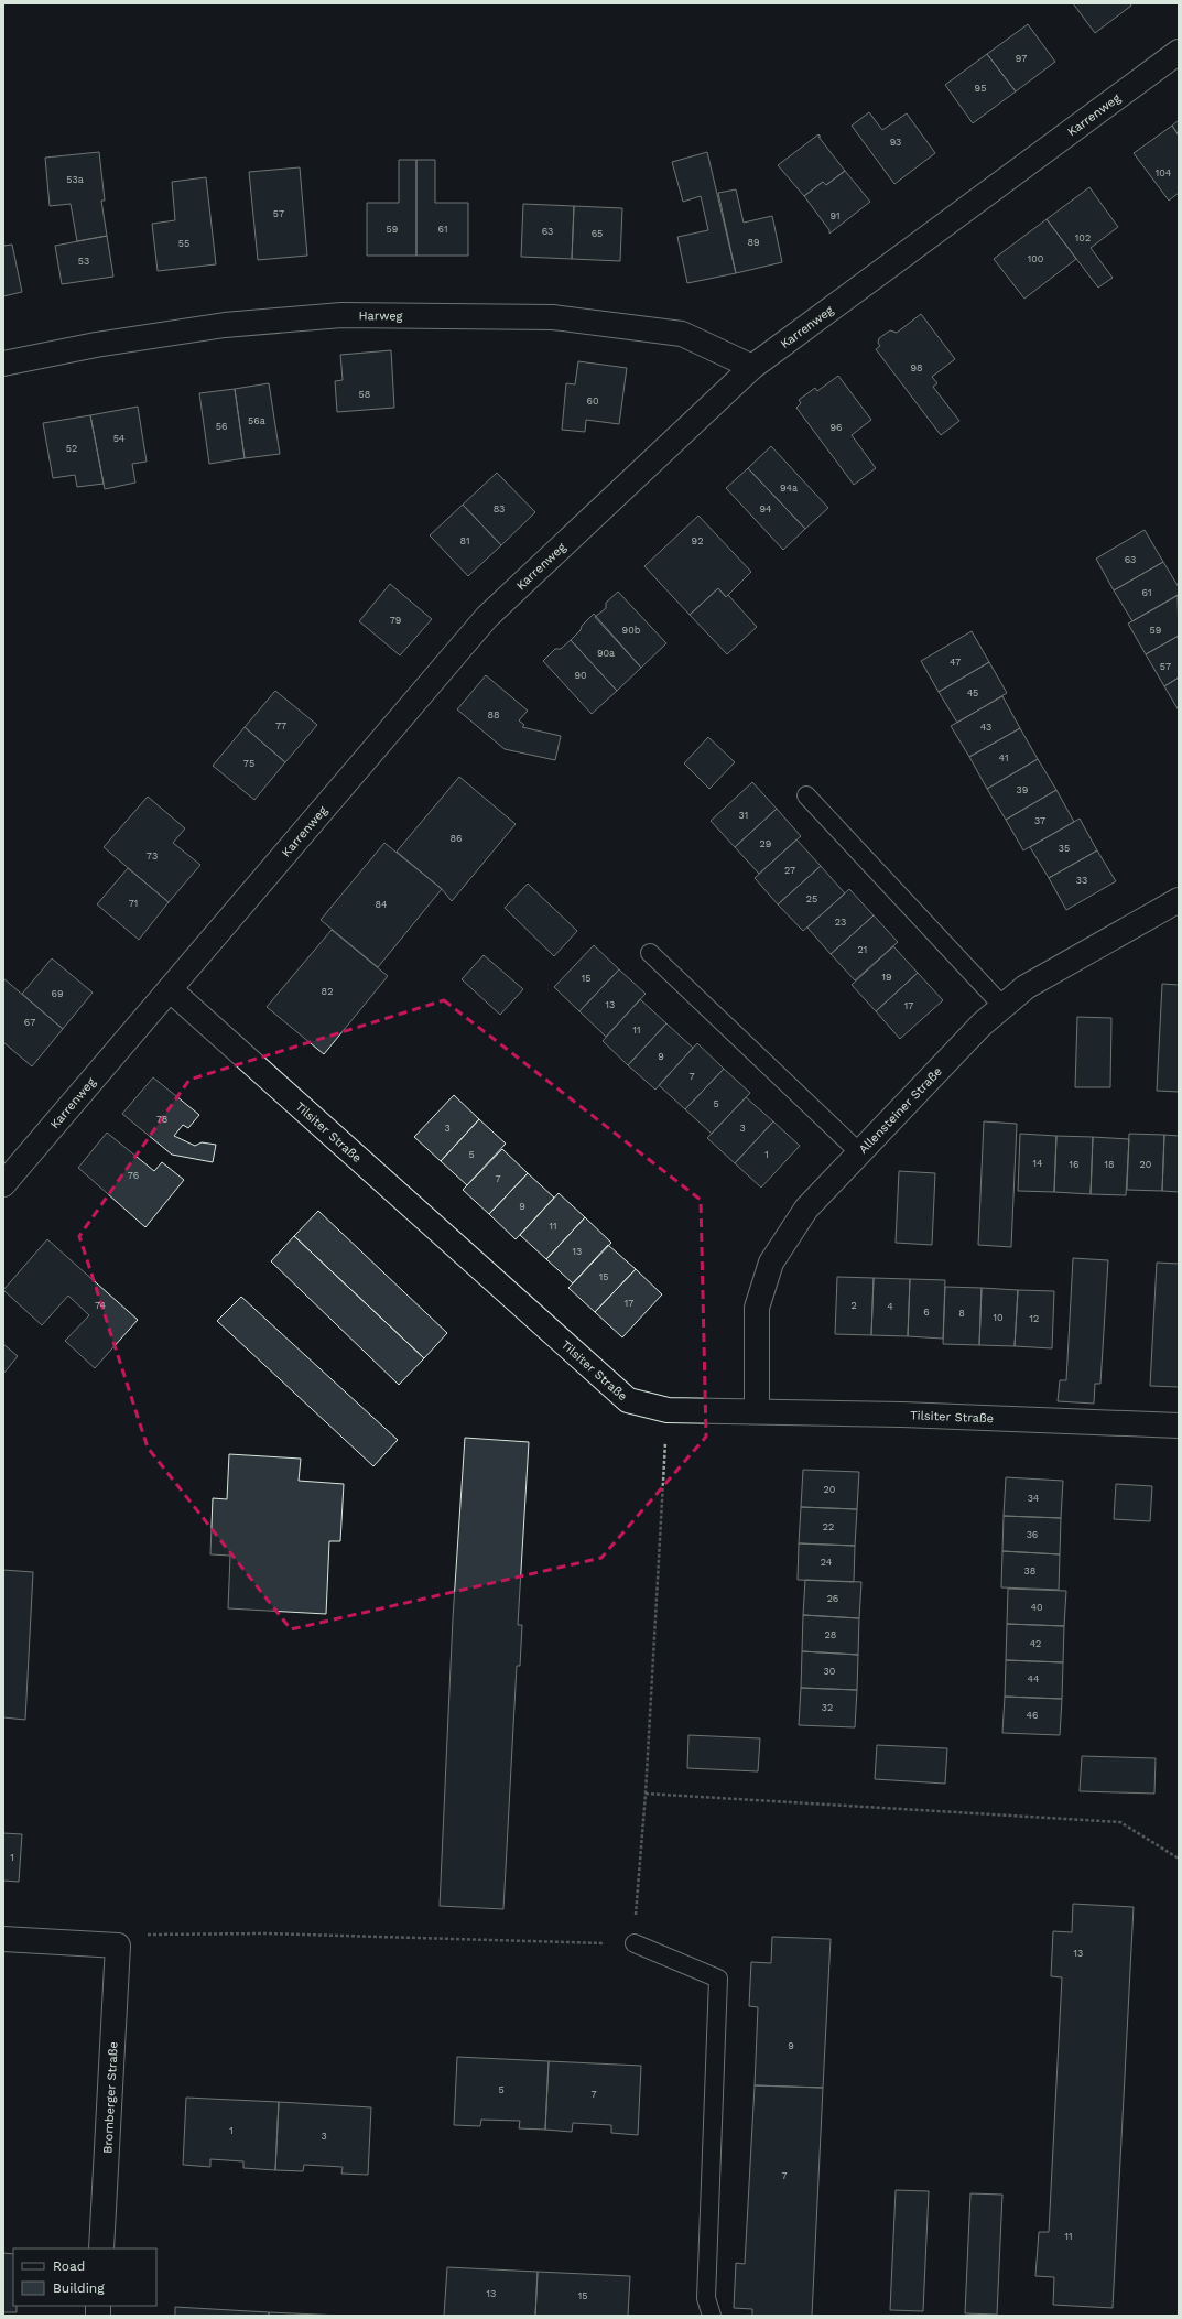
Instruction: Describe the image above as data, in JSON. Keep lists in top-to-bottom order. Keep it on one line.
{"streets":{"street":["Karrenweg","Harweg","Allensteiner Straße","Tilsiter Straße","Bromberger Straße"]},"crossings":[["Karrenweg","Harweg"],["Karrenweg","Tilsiter Straße"],["Allensteiner Straße","Tilsiter Straße"]],"house_numbers":["97","95","93","104","53a","57","91","59","61","63","65","102","89","55","100","53","98","58","60","56a","56","96","54","52","94a","83","94","81","92","63","61","79","90b","59","90a","47","57","90","45","88","77","43","41","75","39","31","37","86","29","35","73","27","33","25","71","84","23","21","19","15","82","69","13","17","67","11","9","7","5","78","3","3","5","1","14","16","18","20","76","7","9","11","13","15","17","74","2","4","6","8","10","12","20","34","22","36","24","38","26","40","28","42","30","44","32","46","1","13","9","5","7","1","3","7","11","13","15"],"legend":["Road","Building"]}
